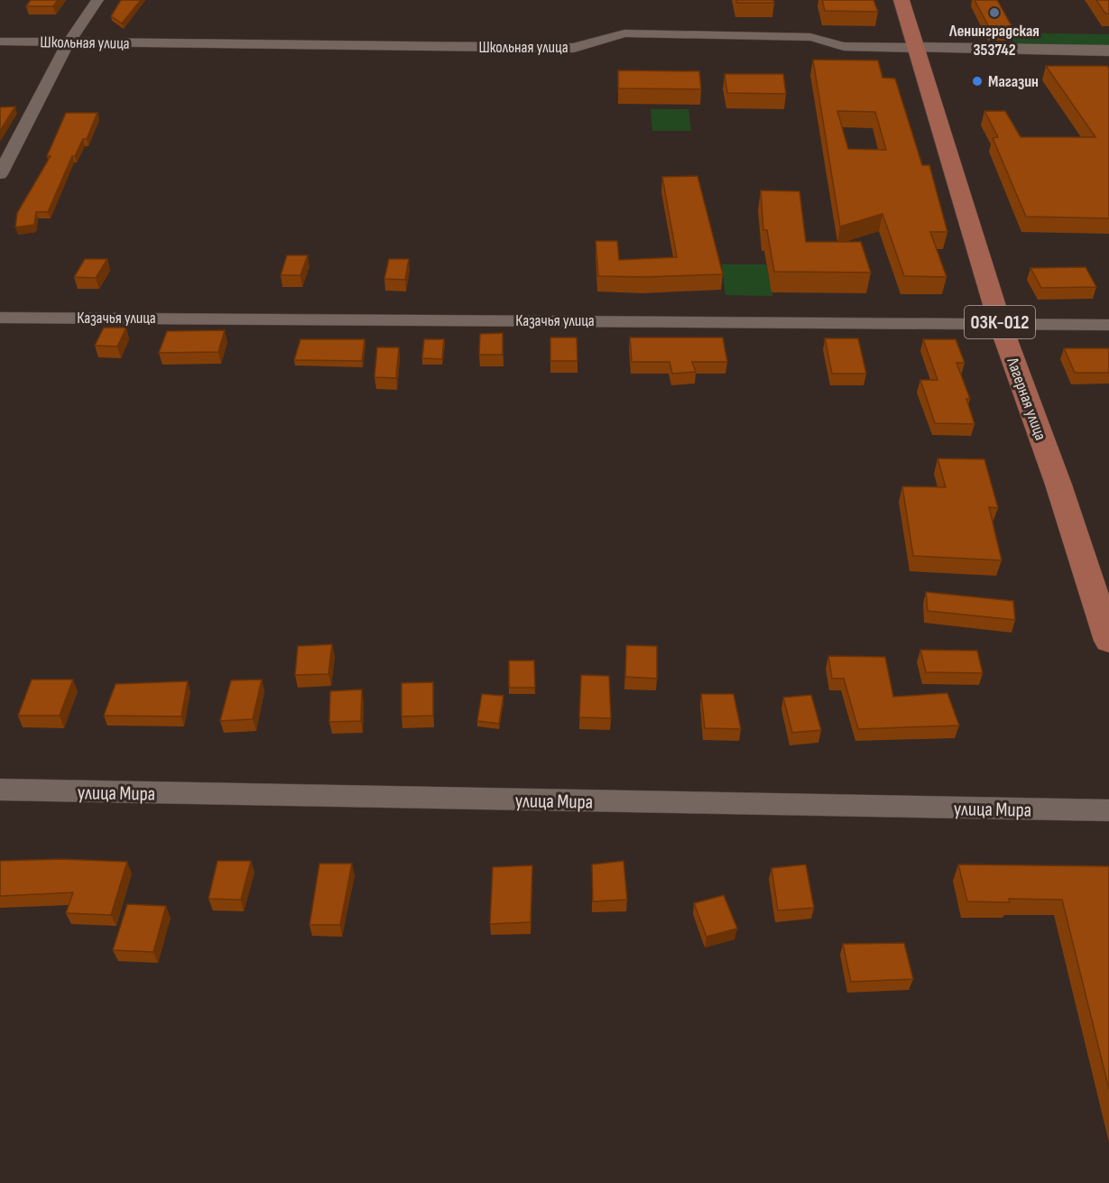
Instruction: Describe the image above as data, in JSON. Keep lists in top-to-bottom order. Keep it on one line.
{"streets":{"main road":["03К-012","Лагерная улица"],"street":["Школьная улица","Казачья улица","улица Мира"]},"crossings":[["Школьная улица","Лагерная улица"],["Казачья улица","Лагерная улица"]],"places":["Ленинградская 353742","Магазин"]}
